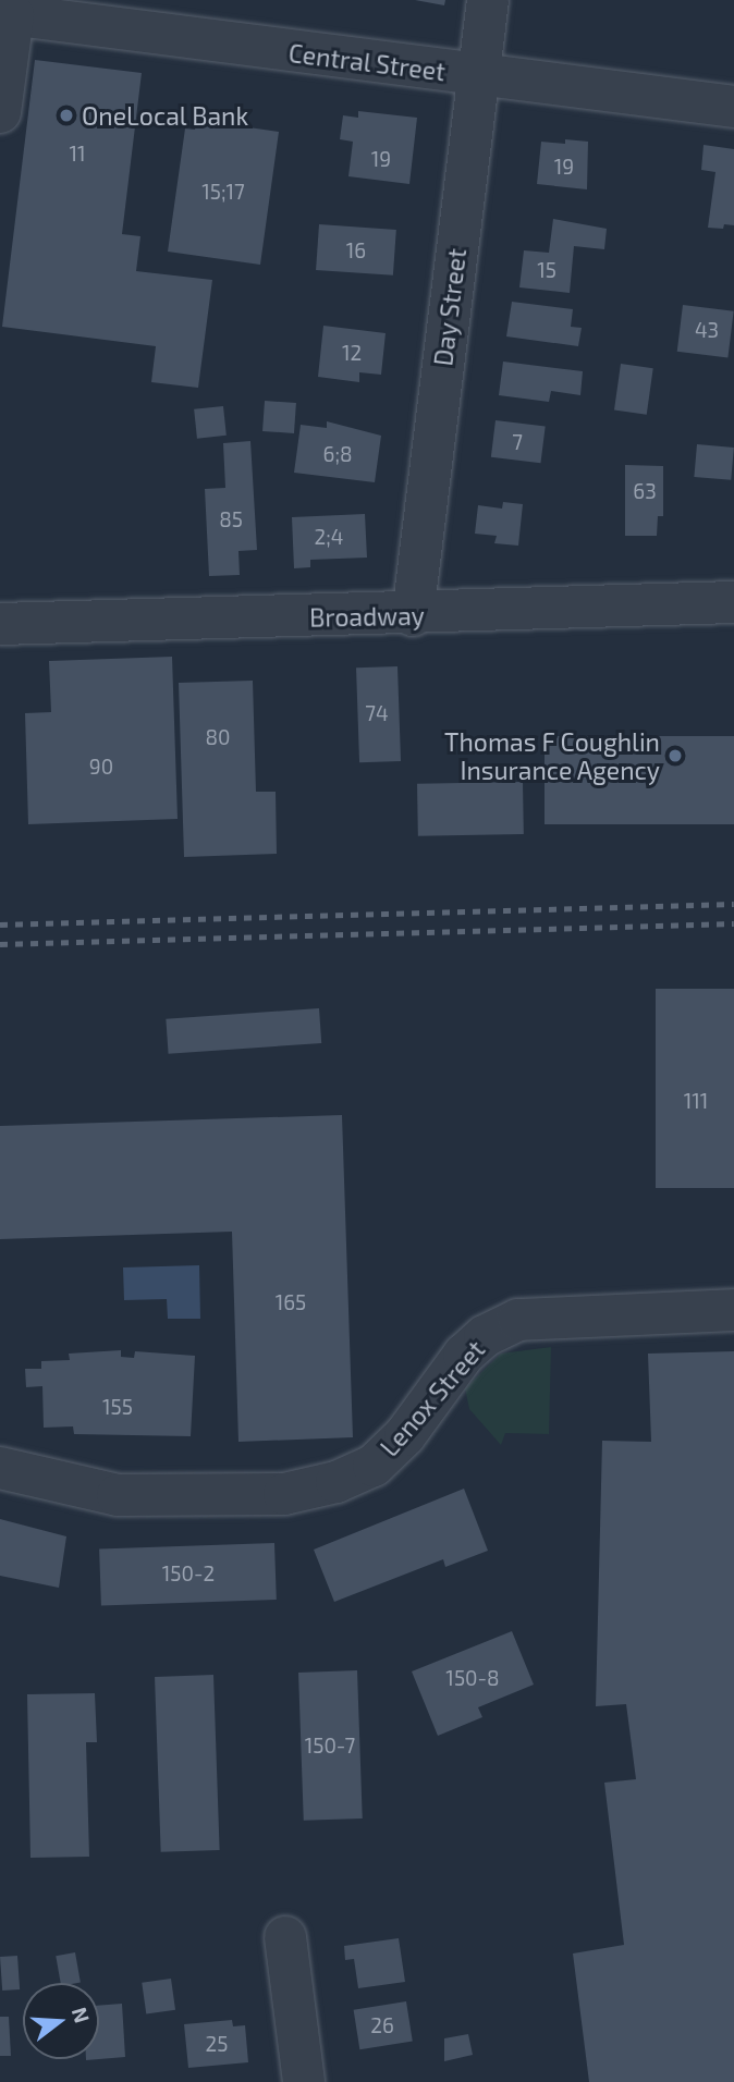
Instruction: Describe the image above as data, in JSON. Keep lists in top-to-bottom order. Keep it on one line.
{"streets":{"street":["Central Street","Day Street","Broadway","Lenox Street"]},"crossings":[["Central Street","Day Street"],["Day Street","Broadway"]],"places":["OneLocal Bank","Thomas F Coughlin Insurance Agency"],"house_numbers":["11","19","19","15;17","16","15","43","12","7","6;8","63","85","2;4","74","80","90","111","165","155","150-2","150-8","150-7","26","25"],"north":"right"}
